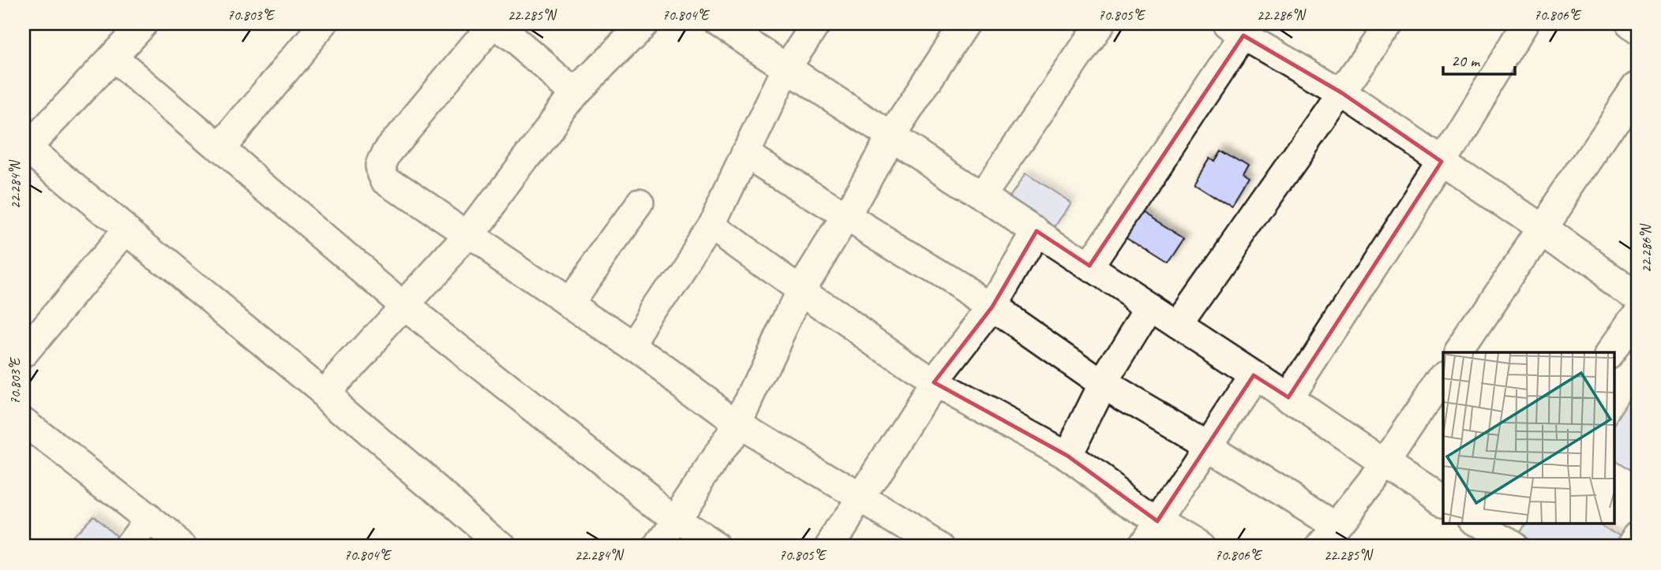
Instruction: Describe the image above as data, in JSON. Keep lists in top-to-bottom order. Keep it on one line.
{"scale_bar":"20 m","coordinates":["70.803°E","22.285°N","70.804°E","70.805°E","22.286°N","70.806°E","22.284°N"]}
